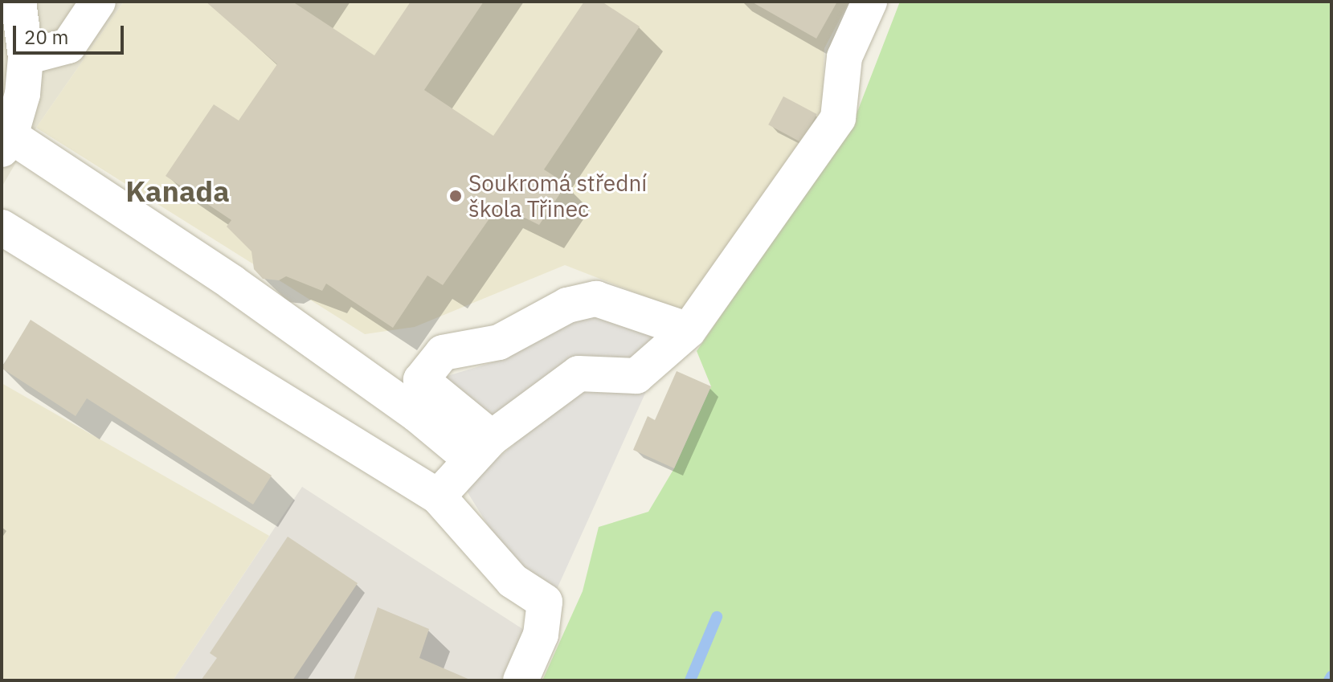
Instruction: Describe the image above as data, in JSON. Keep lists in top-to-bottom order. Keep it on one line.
{"districts":["Kanada"],"places":["Soukromá střední škola Třinec"],"scale_bar":"20 m"}
